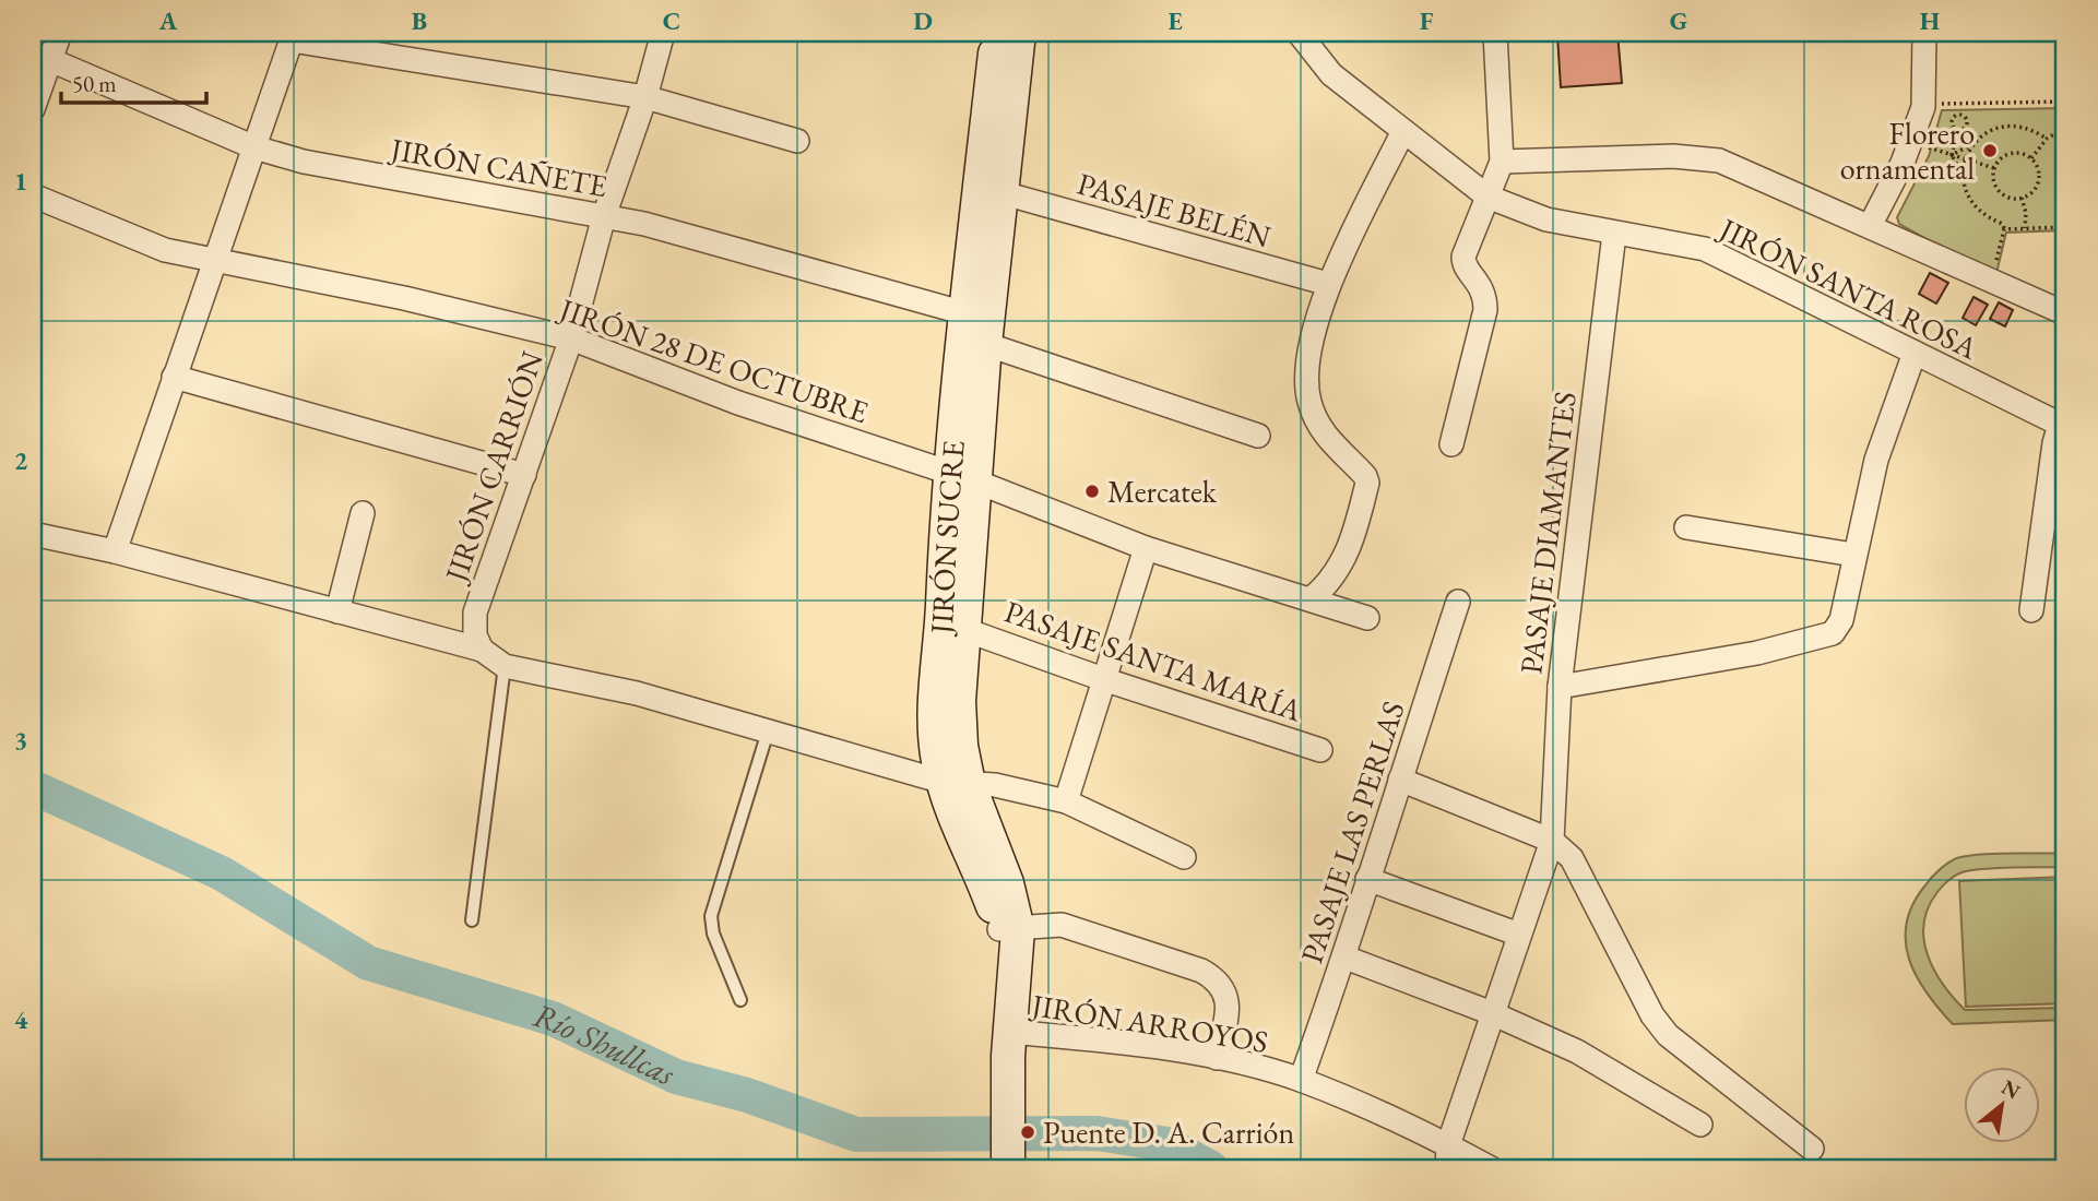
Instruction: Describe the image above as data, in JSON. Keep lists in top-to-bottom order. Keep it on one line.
{"streets":{"street":["JIRÓN CAÑETE","PASAJE BELÉN","JIRÓN SANTA ROSA","JIRÓN 28 DE OCTUBRE","JIRÓN CARRIÓN","PASAJE DIAMANTES","JIRÓN SUCRE","PASAJE SANTA MARÍA","PASAJE LAS PERLAS","JIRÓN ARROYOS"]},"crossings":[["JIRÓN CAÑETE","JIRÓN CARRIÓN"],["JIRÓN CAÑETE","JIRÓN SUCRE"],["PASAJE BELÉN","JIRÓN SUCRE"],["JIRÓN SANTA ROSA","PASAJE DIAMANTES"],["JIRÓN 28 DE OCTUBRE","JIRÓN CARRIÓN"],["JIRÓN 28 DE OCTUBRE","JIRÓN SUCRE"],["PASAJE DIAMANTES","JIRÓN ARROYOS"],["JIRÓN SUCRE","PASAJE SANTA MARÍA"],["JIRÓN SUCRE","JIRÓN ARROYOS"],["PASAJE LAS PERLAS","JIRÓN ARROYOS"]],"water":["Río Shullcas"],"places":["Florero ornamental","Mercatek","Puente D. A. Carrión"],"scale_bar":"50 m","north":"top right","grid":{"columns":["A","B","C","D","E","F","G","H"],"rows":["1","2","3","4"]}}
